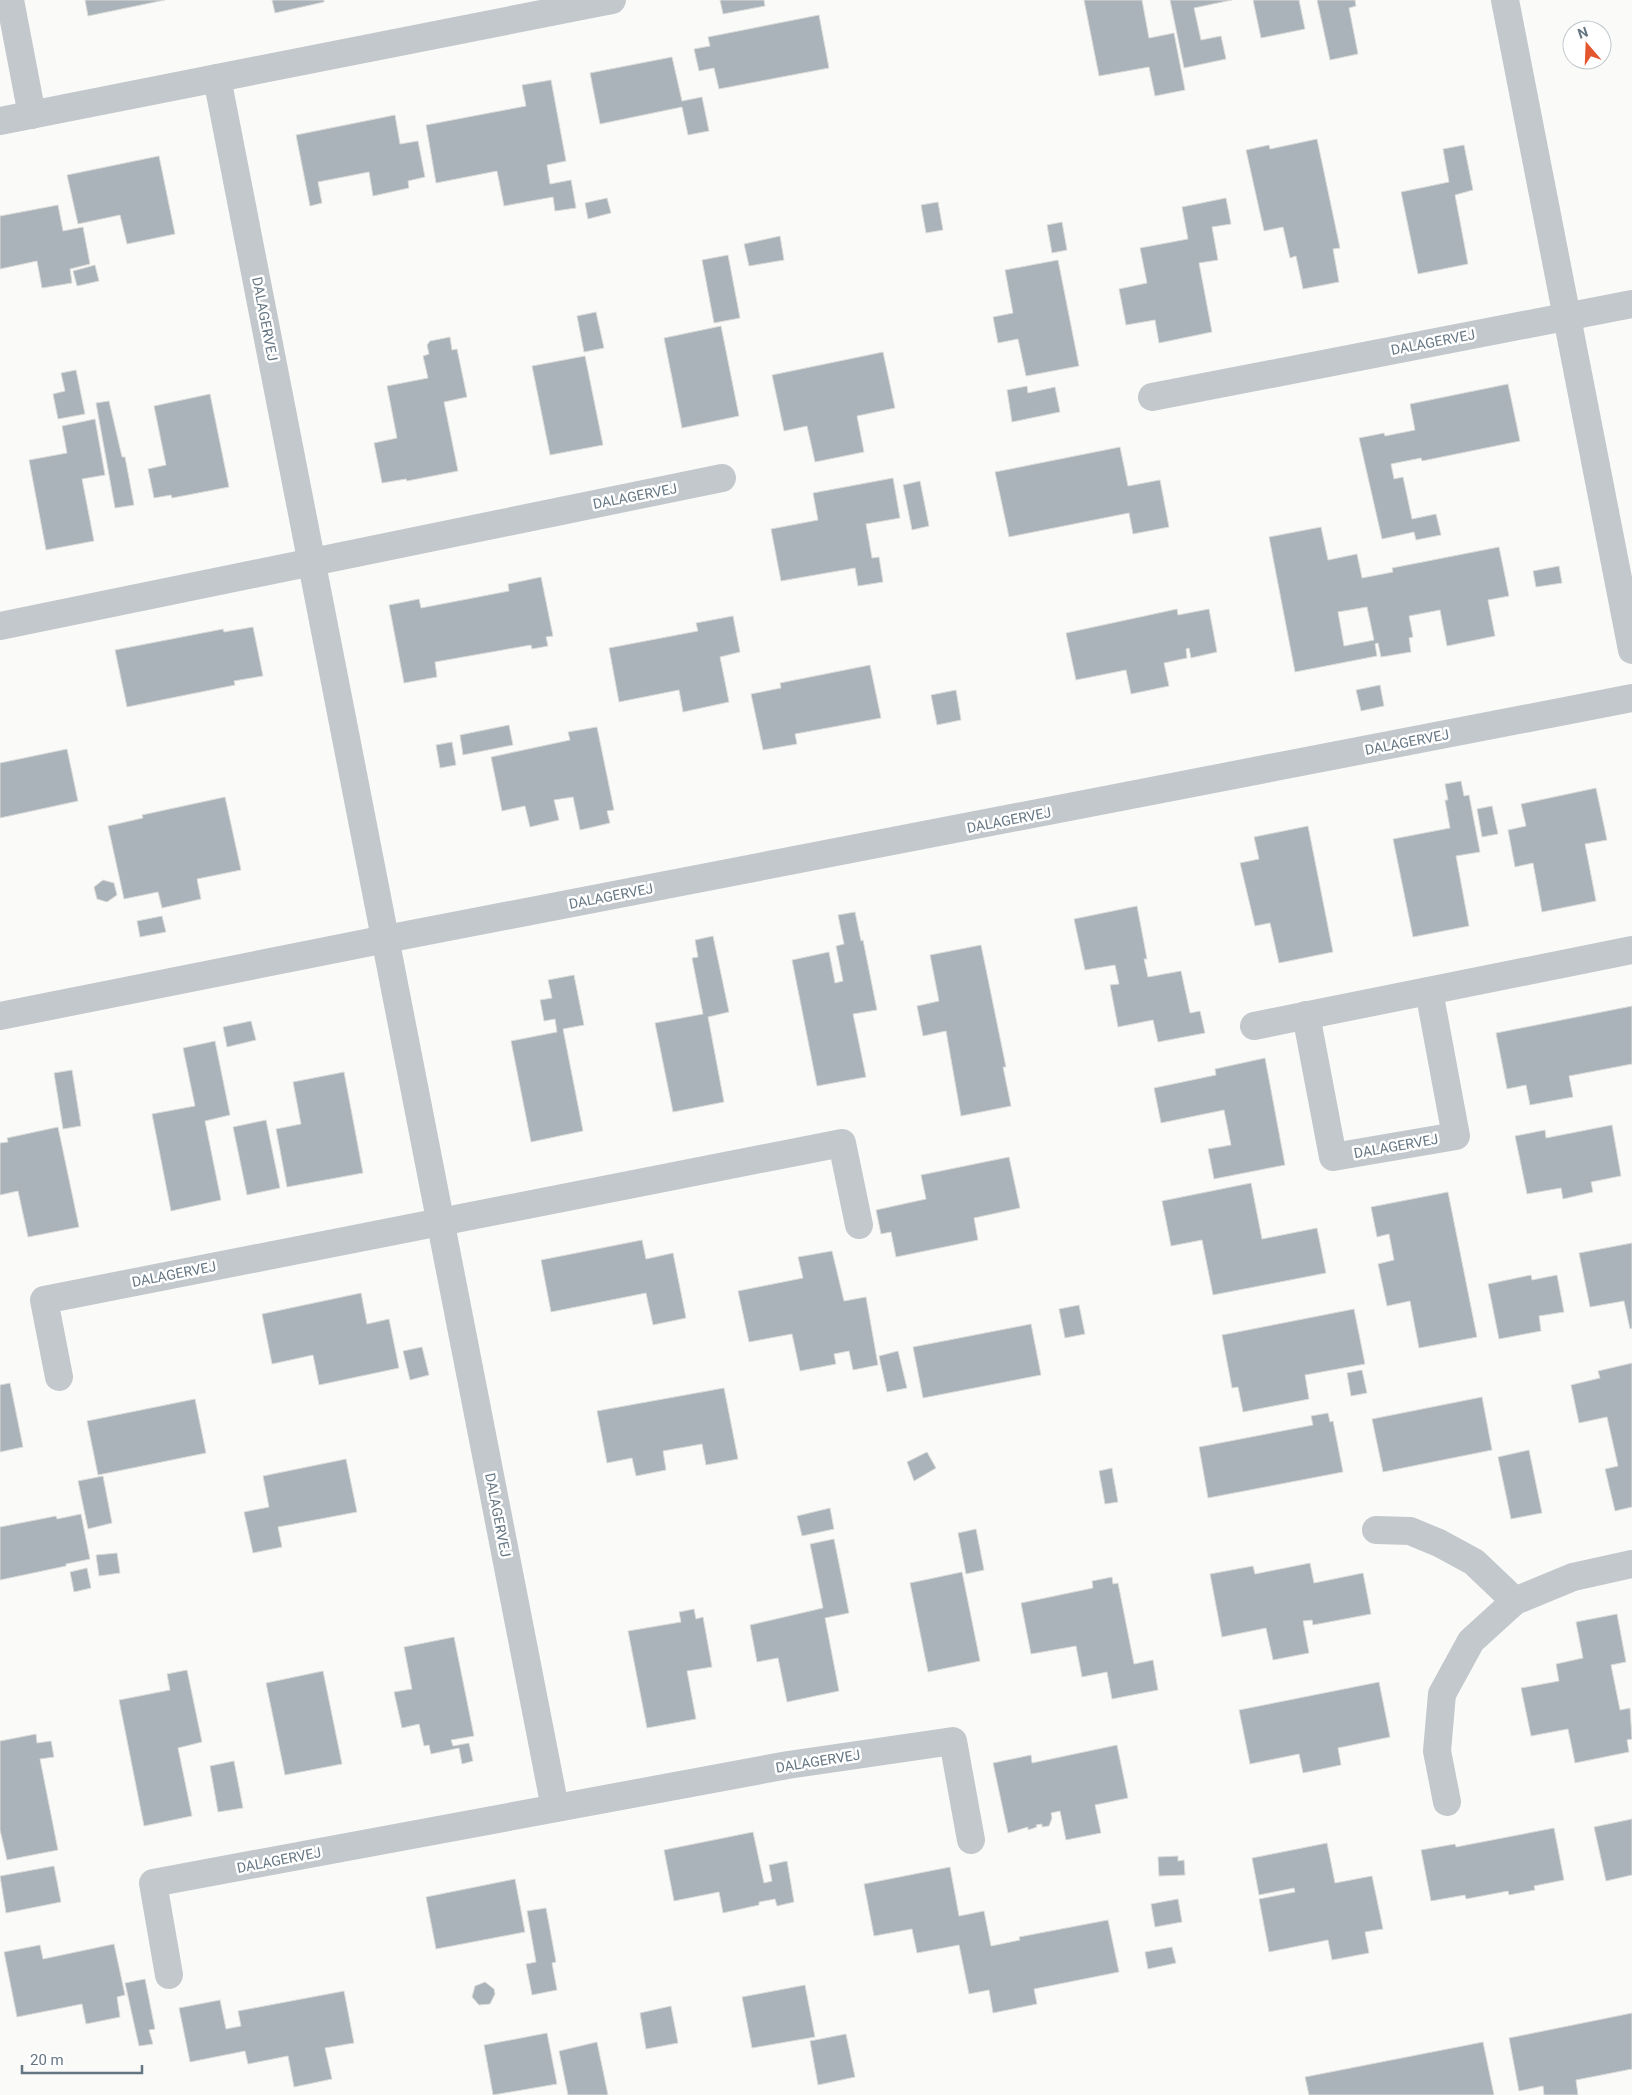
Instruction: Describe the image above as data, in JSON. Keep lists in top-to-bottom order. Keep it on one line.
{"streets":{"street":["DALAGERVEJ"]},"scale_bar":"20 m","north":"top"}
